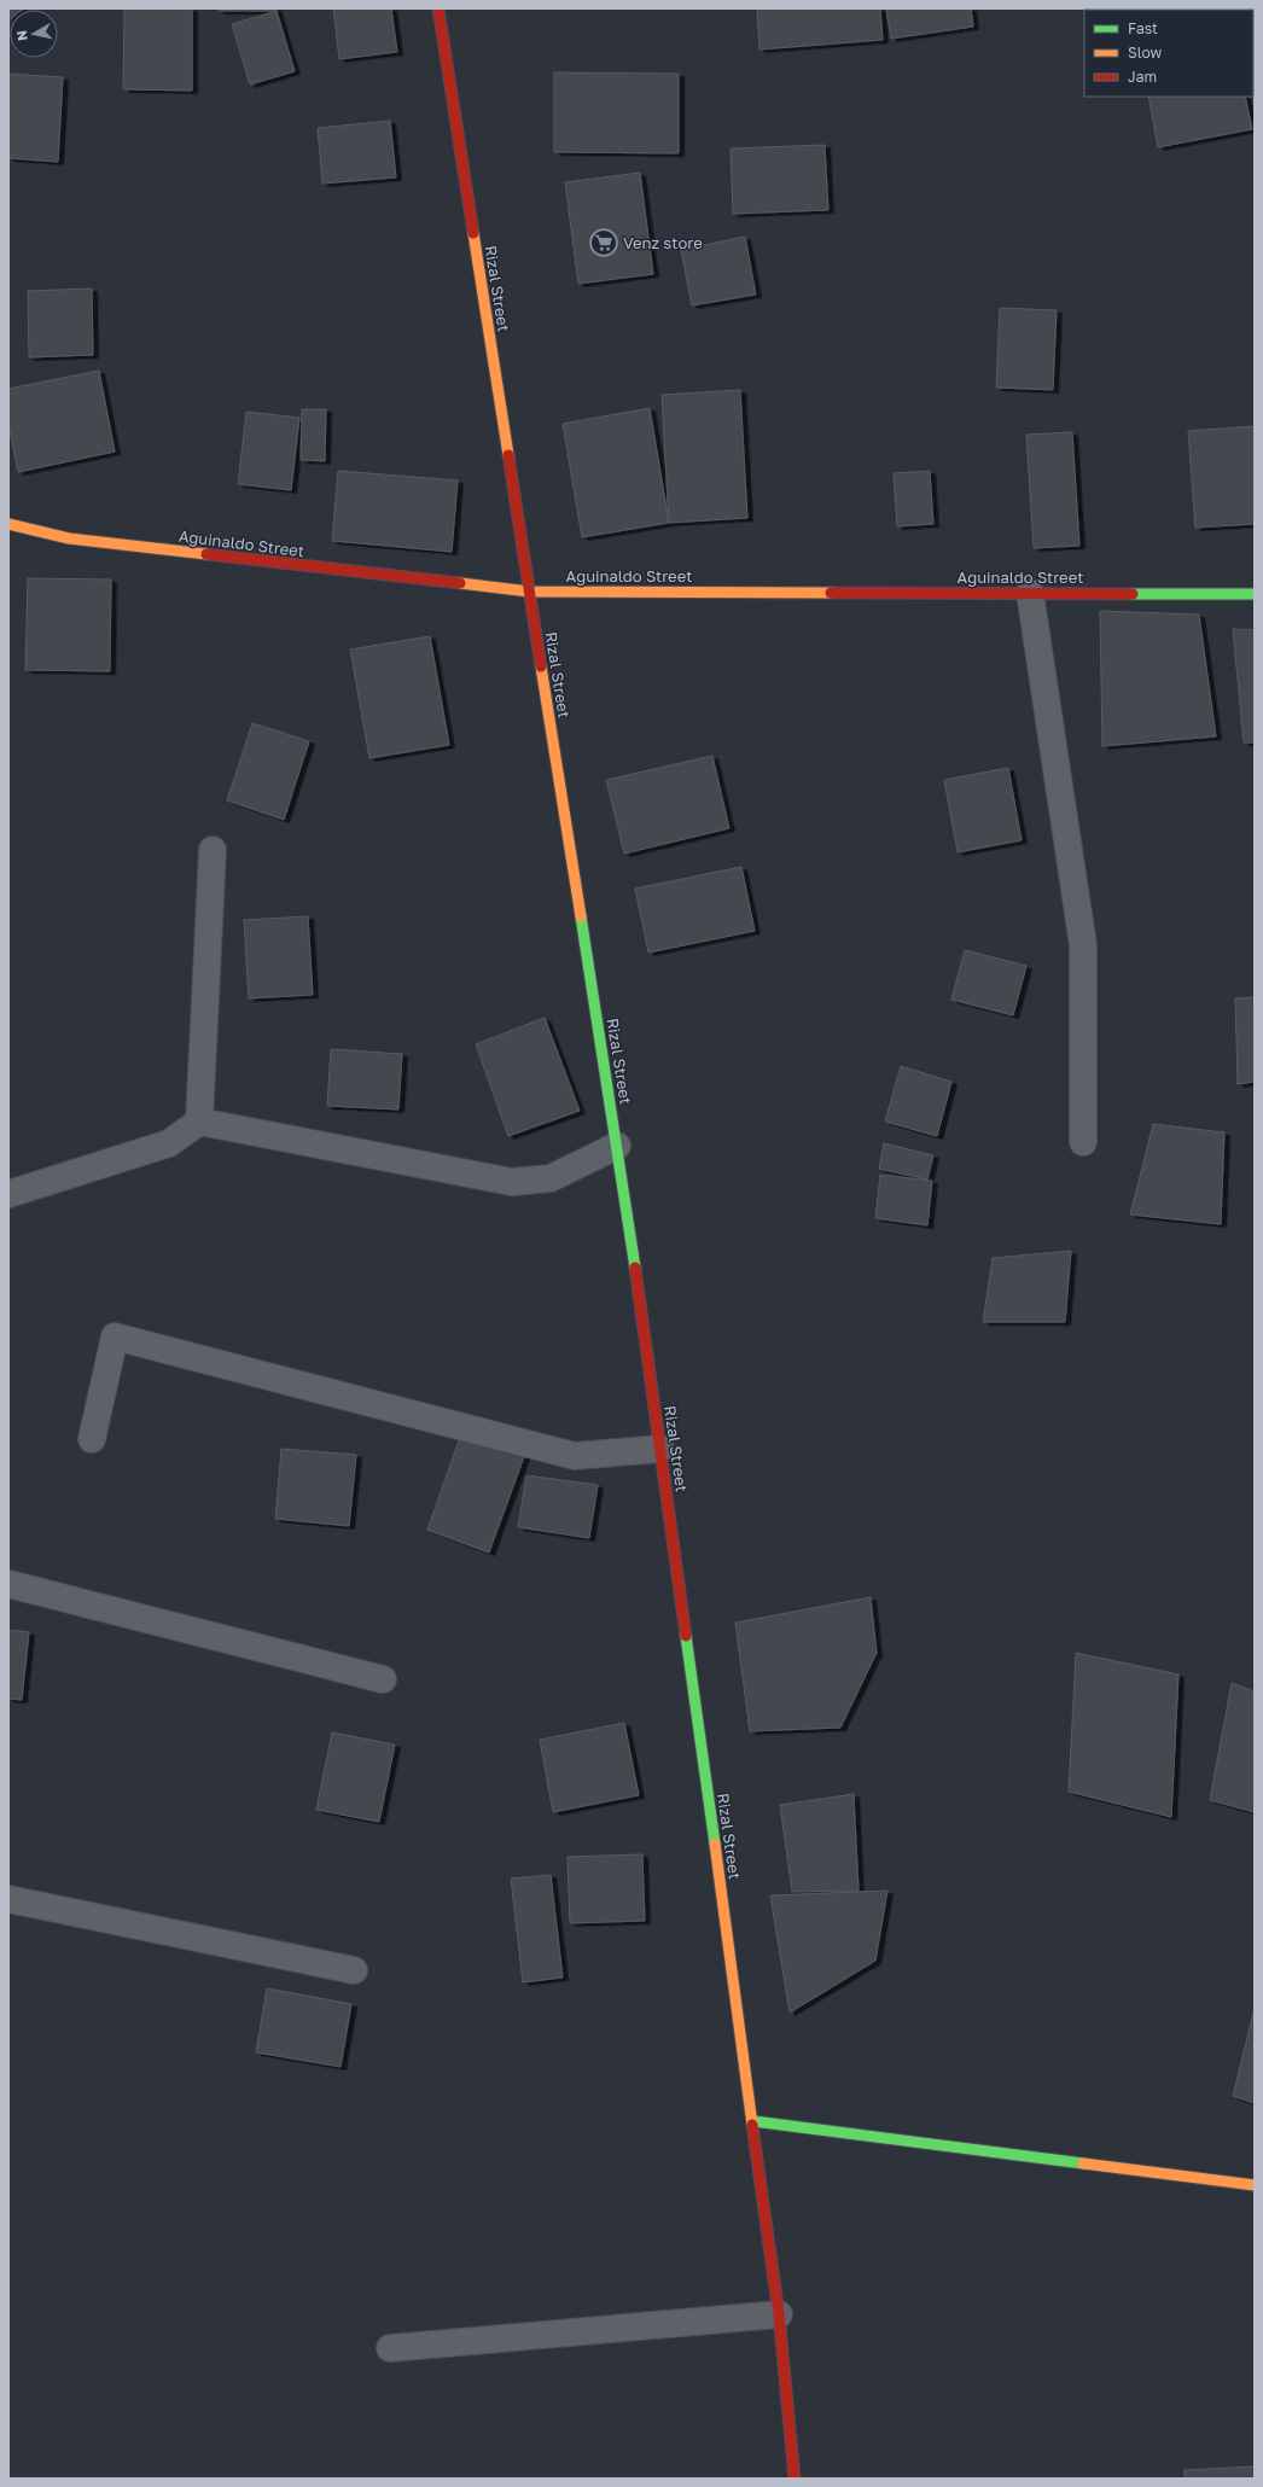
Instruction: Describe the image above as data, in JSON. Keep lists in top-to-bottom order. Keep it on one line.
{"streets":{"street":["Rizal Street","Aguinaldo Street"]},"crossings":[["Rizal Street","Aguinaldo Street"]],"places":{"supermarket":["Venz store"]},"legend":["Fast","Slow","Jam"],"north":"left"}
